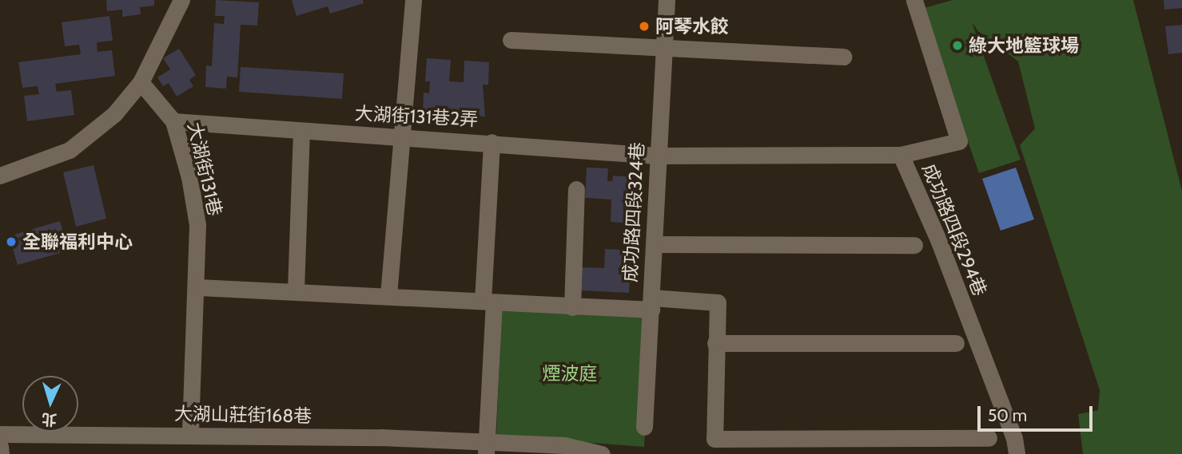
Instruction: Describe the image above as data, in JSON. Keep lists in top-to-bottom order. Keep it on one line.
{"streets":{"street":["大湖街131巷2弄","大湖街131巷","成功路四段324巷","成功路四段294巷","大湖山莊街168巷"]},"crossings":[["大湖街131巷2弄","大湖街131巷"],["大湖街131巷2弄","成功路四段324巷"],["大湖街131巷2弄","成功路四段294巷"],["大湖街131巷","大湖山莊街168巷"]],"parks":["煙波庭"],"places":["阿琴水餃","綠大地籃球場","全聯福利中心"],"scale_bar":"50 m","north":"bottom"}
